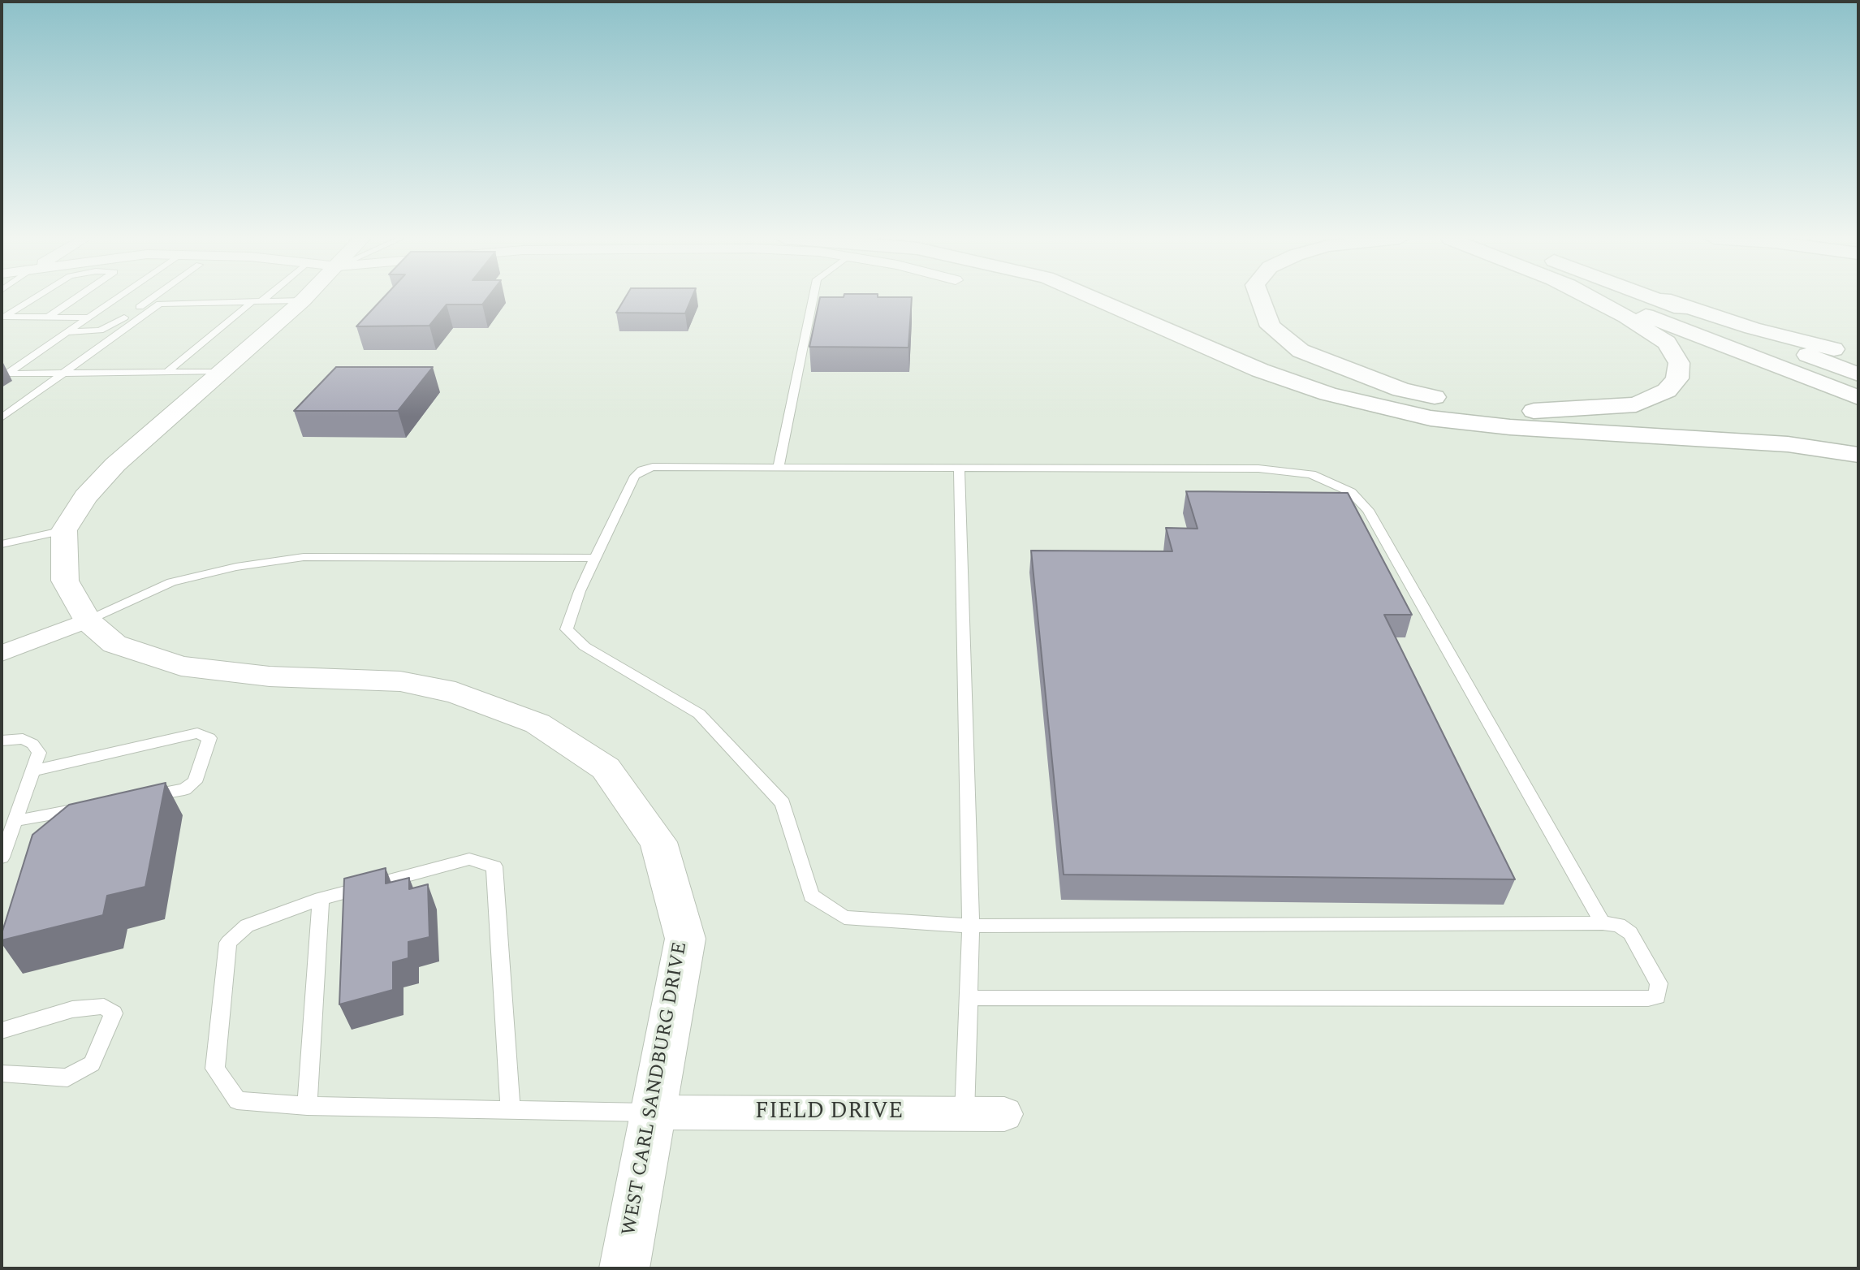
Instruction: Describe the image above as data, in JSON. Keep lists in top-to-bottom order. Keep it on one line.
{"streets":{"street":["WEST CARL SANDBURG DRIVE","FIELD DRIVE"]},"crossings":[["WEST CARL SANDBURG DRIVE","FIELD DRIVE"]]}
